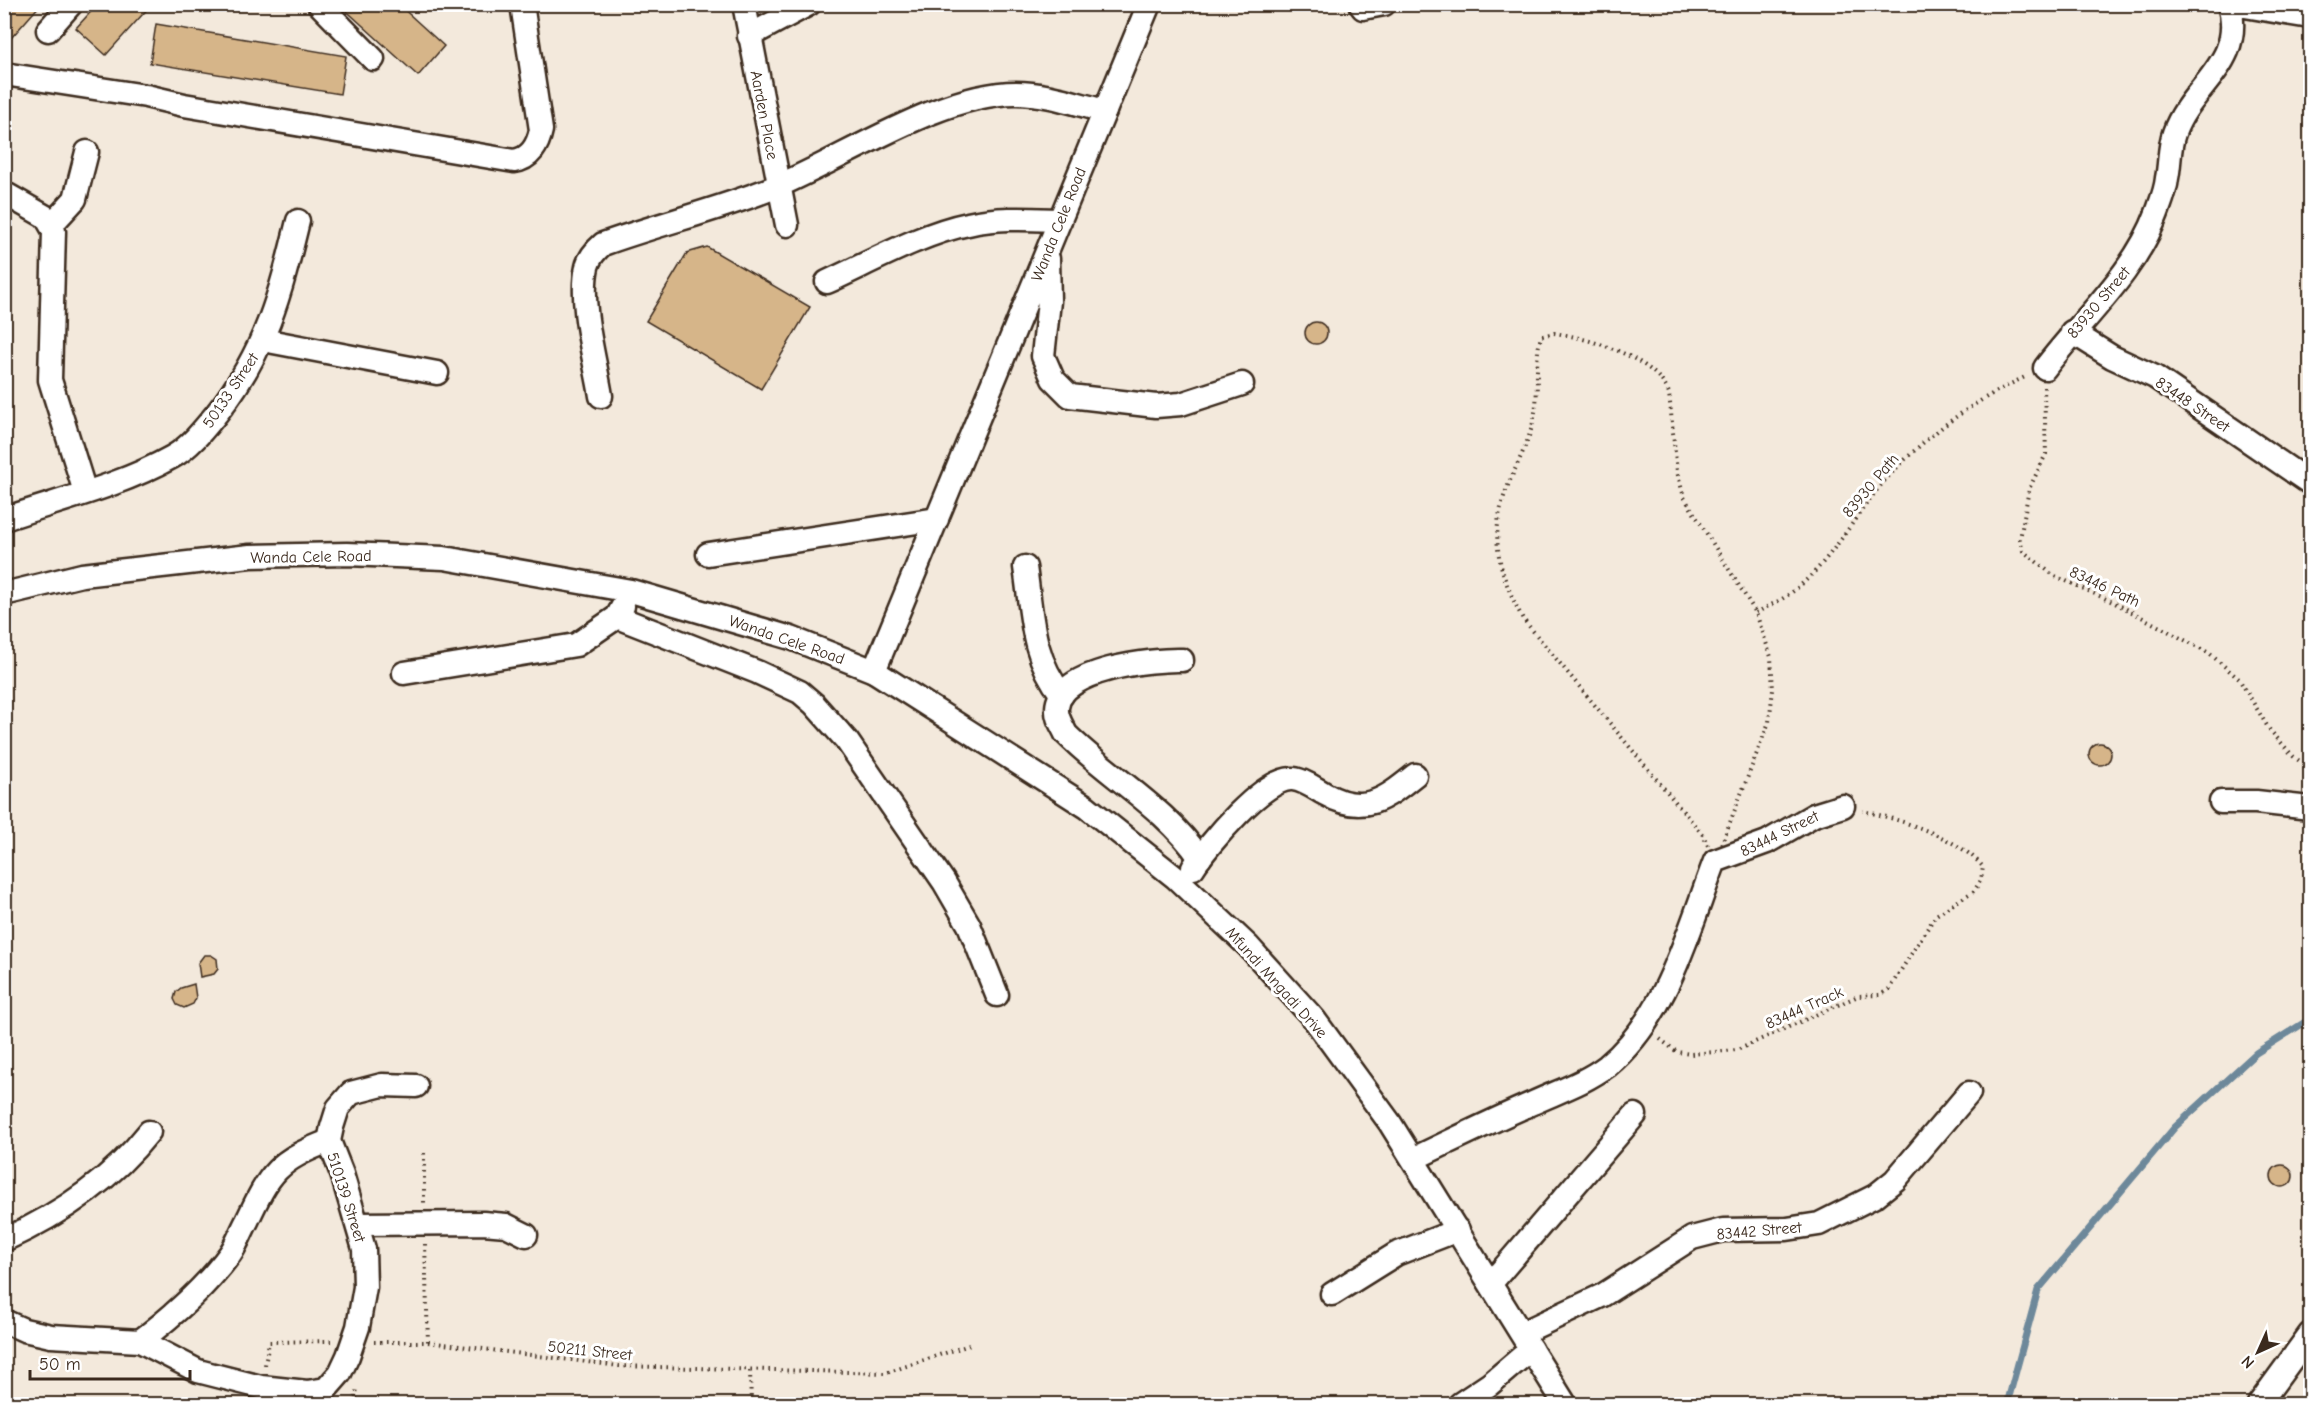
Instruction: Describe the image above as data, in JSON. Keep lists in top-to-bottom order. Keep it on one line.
{"streets":{"street":["Aarden Place","Wanda Cele Road","83930 Street","50133 Street","83448 Street","83444 Street","Mfundi Mngadi Drive","510139 Street","83442 Street"],"path":["83930 Path","83446 Path","83444 Track","50211 Street"]},"crossings":[["Wanda Cele Road","Mfundi Mngadi Drive"],["83930 Street","83448 Street"],["83930 Street","83930 Path"],["83930 Street","83446 Path"],["83930 Path","83446 Path"],["83444 Street","83444 Track"],["Mfundi Mngadi Drive","83442 Street"],["510139 Street","50211 Street"]],"scale_bar":"50 m","north":"bottom left"}
